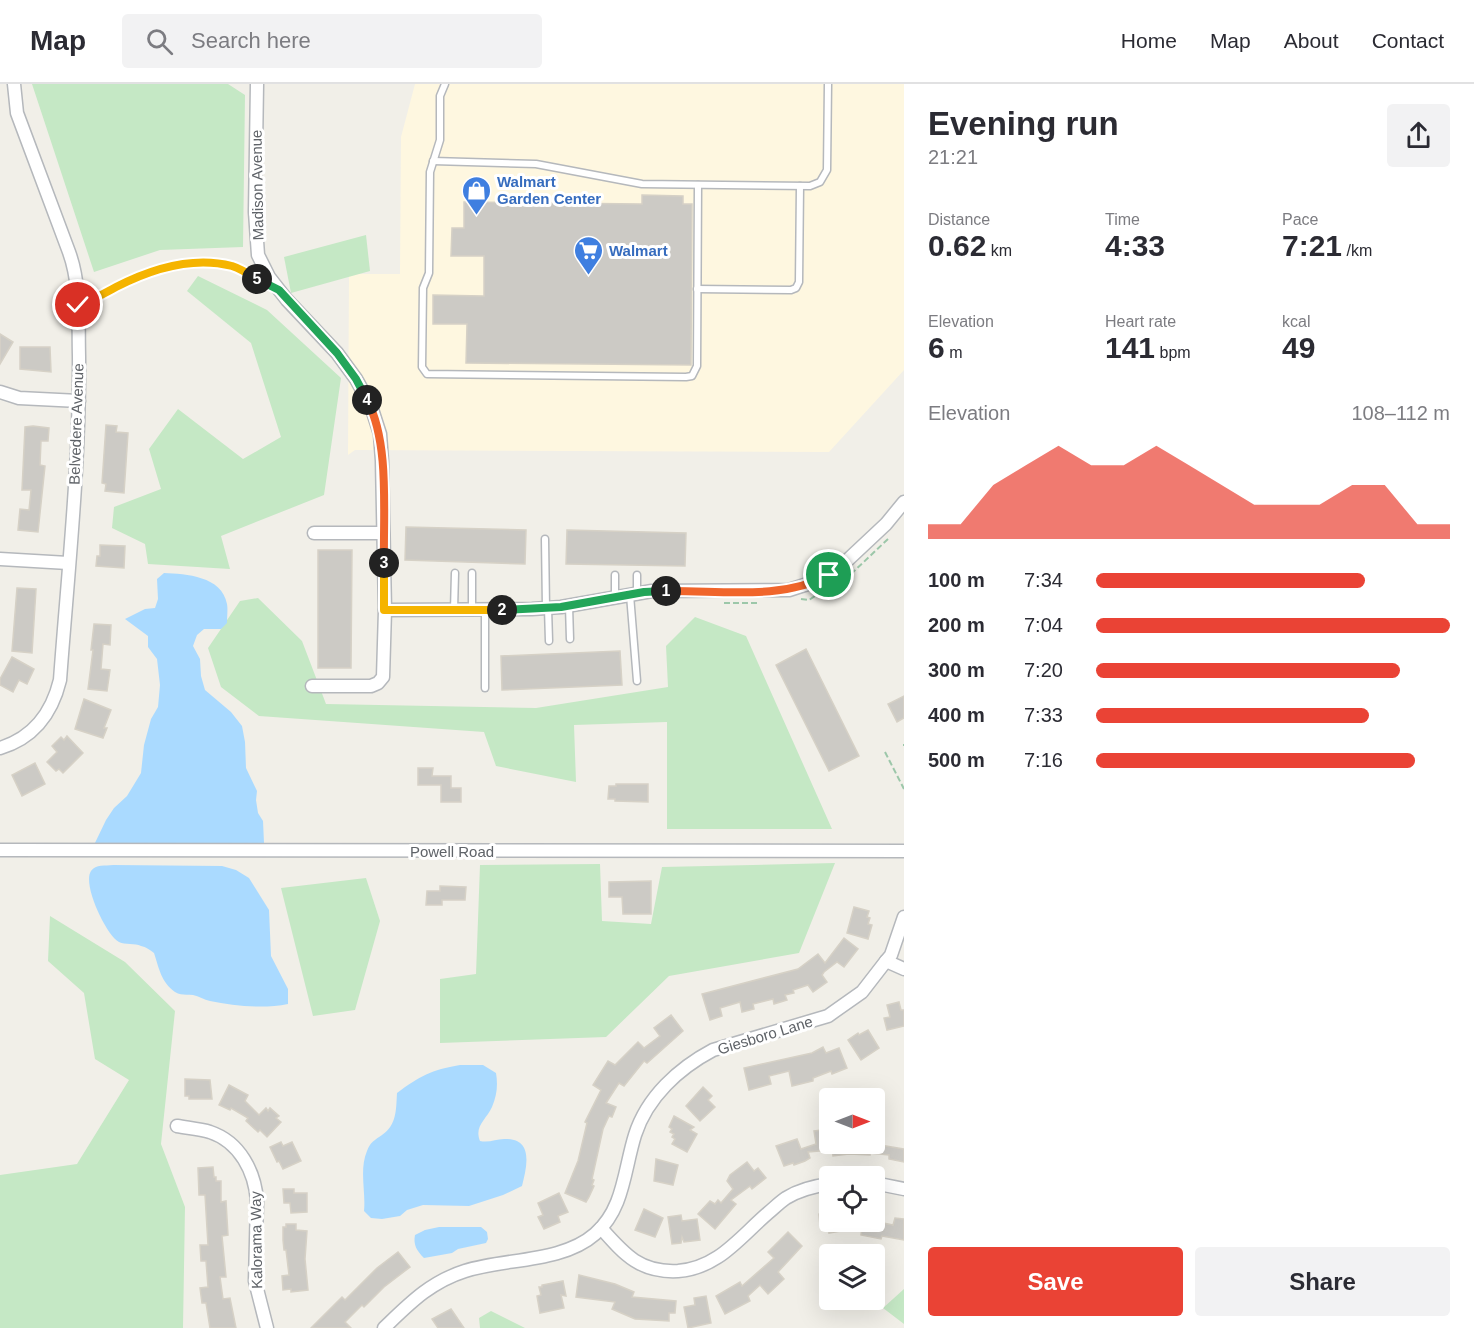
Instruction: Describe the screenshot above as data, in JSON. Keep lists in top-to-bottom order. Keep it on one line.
{"streets":{"street":["Madison Avenue","Belvedere Avenue","Powell Road","Giesboro Lane","Kalorama Way"]},"places":{"shop":["Walmart Garden Center"],"supermarket":["Walmart"]},"north":"right","page":{"header":"Map","search":"Search here","nav":["Home","Map","About","Contact"],"heading":["Evening run","21:21"],"stats":[["Distance","0.62 km"],["Time","4:33"],["Pace","7:21 /km"],["Elevation","6 m"],["Heart rate","141 bpm"],["kcal","49"]],"pins":["5","4","3","1","2"],"chart":["Elevation","108–112 m"],"list":[{"name":"100 m","note":"7:34"},{"name":"200 m","note":"7:04"},{"name":"300 m","note":"7:20"},{"name":"400 m","note":"7:33"},{"name":"500 m","note":"7:16"}],"buttons":["Save","Share"]}}
